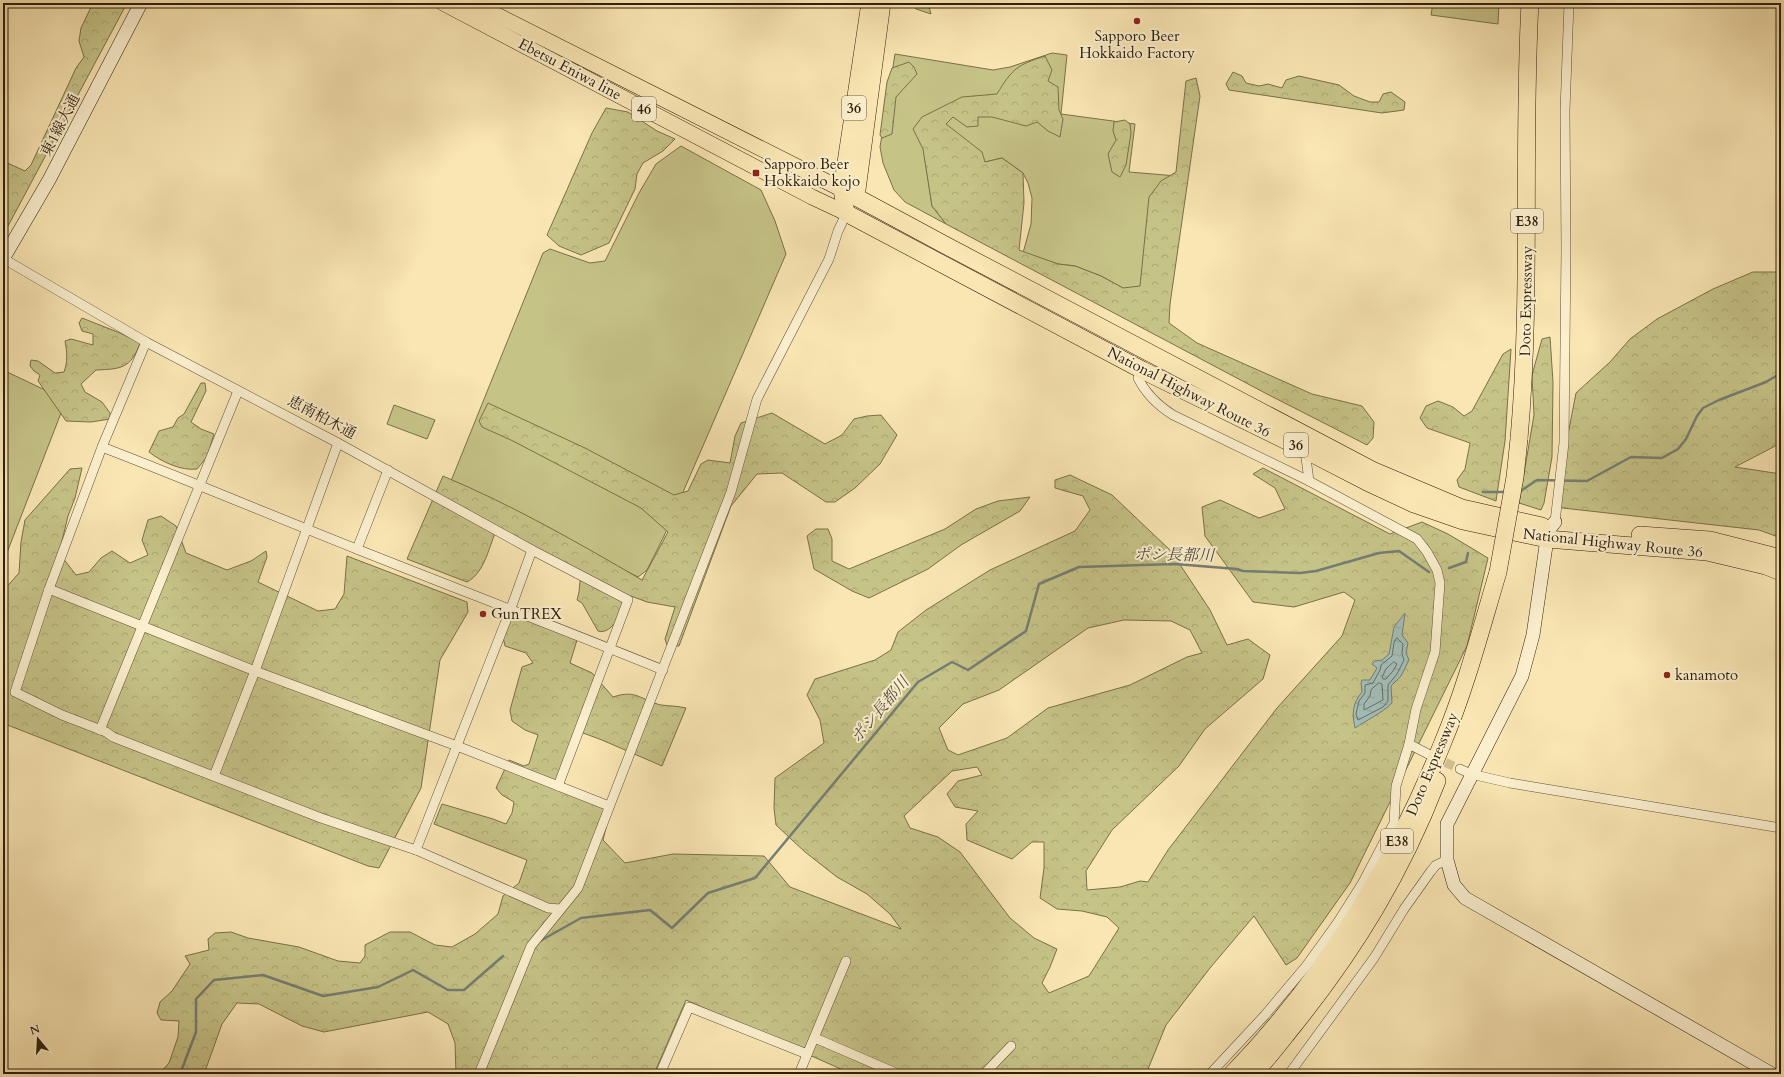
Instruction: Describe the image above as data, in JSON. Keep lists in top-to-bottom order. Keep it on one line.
{"streets":{"highway":["36","E38","Doto Expressway","National Highway Route 36"],"main road":["Ebetsu Eniwa line","46"],"street":["東1線大通","恵南柏木通"]},"crossings":[["Ebetsu Eniwa line","36"],["Ebetsu Eniwa line","National Highway Route 36"],["36","National Highway Route 36"],["東1線大通","恵南柏木通"]],"water":["ポシ長都川"],"places":{"other":["Sapporo Beer Hokkaido Factory","GunTREX","kanamoto"],"transit":["Sapporo Beer Hokkaido kojo"]},"north":"top"}
